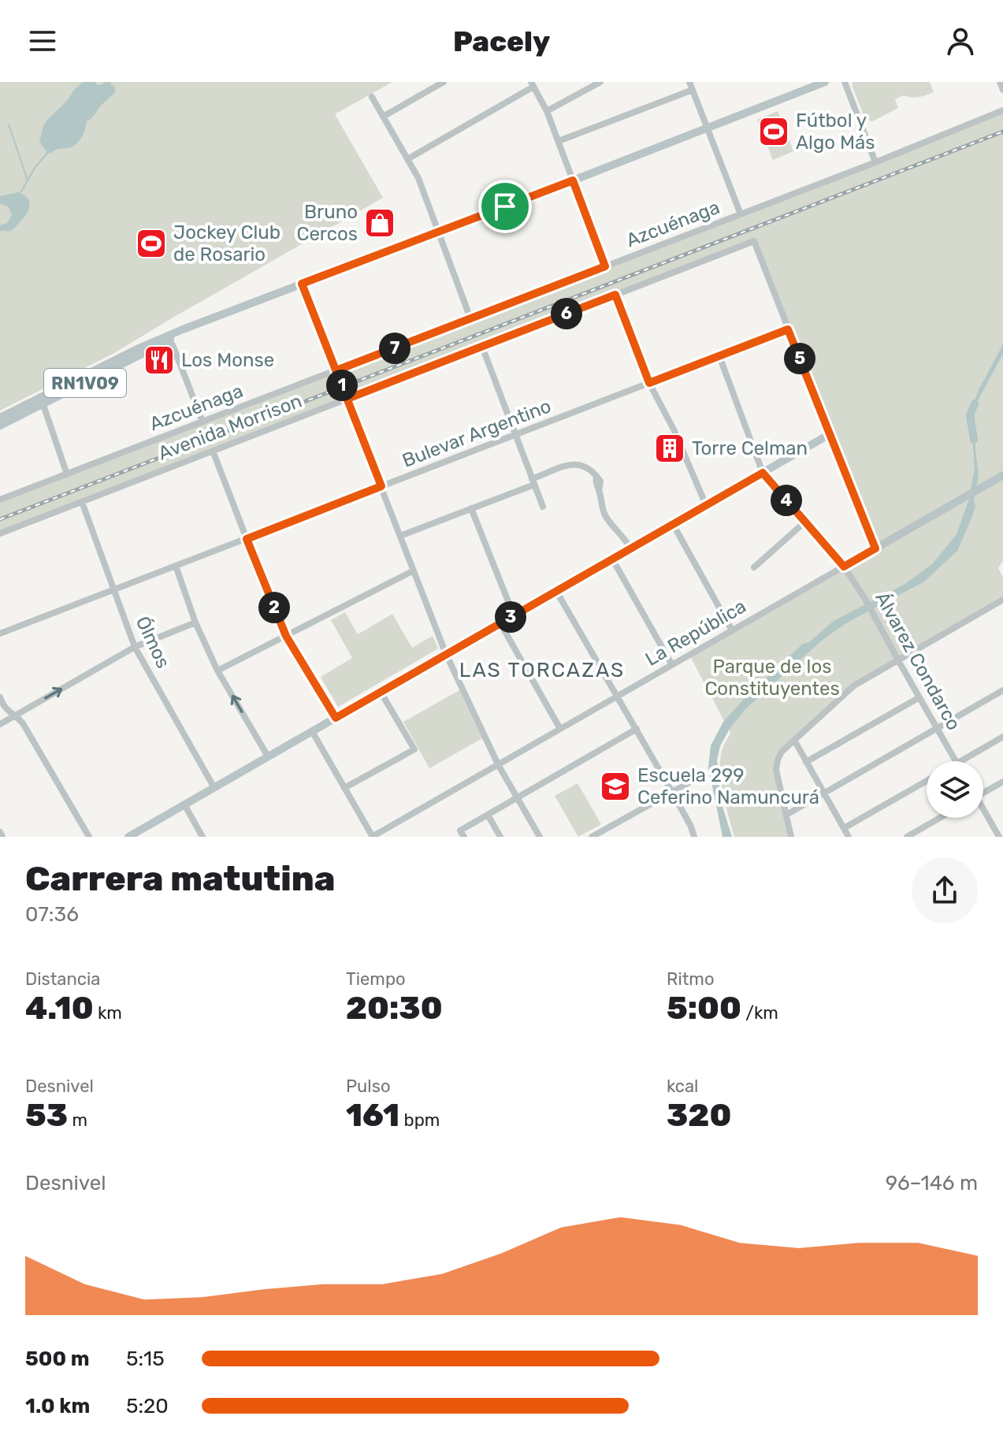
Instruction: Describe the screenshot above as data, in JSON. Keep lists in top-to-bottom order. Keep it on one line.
{"streets":{"main road":["RN1V09","La República"],"street":["Azcuénaga","Avenida Morrison","Bulevar Argentino","Ólmos","Álvarez Condarco"]},"crossings":[["Avenida Morrison","Bulevar Argentino"],["Avenida Morrison","Ólmos"],["Bulevar Argentino","Ólmos"],["La República","Álvarez Condarco"]],"districts":["LAS TORCAZAS"],"parks":["Parque de los Constituyentes"],"places":{"sports":["Fútbol y Algo Más","Jockey Club de Rosario"],"shop":["Bruno Cercos"],"restaurant":["Los Monse"],"building":["Torre Celman"],"school or university":["Escuela 299 Ceferino Namuncurá"]},"page":{"header":"Pacely","pins":["6","7","5","1","4","2","3"],"heading":["Carrera matutina","07:36"],"stats":[["Distancia","4.10 km"],["Tiempo","20:30"],["Ritmo","5:00 /km"],["Desnivel","53 m"],["Pulso","161 bpm"],["kcal","320"]],"chart":["Desnivel","96–146 m"],"list":[{"name":"500 m","note":"5:15"},{"name":"1.0 km","note":"5:20"}]}}
